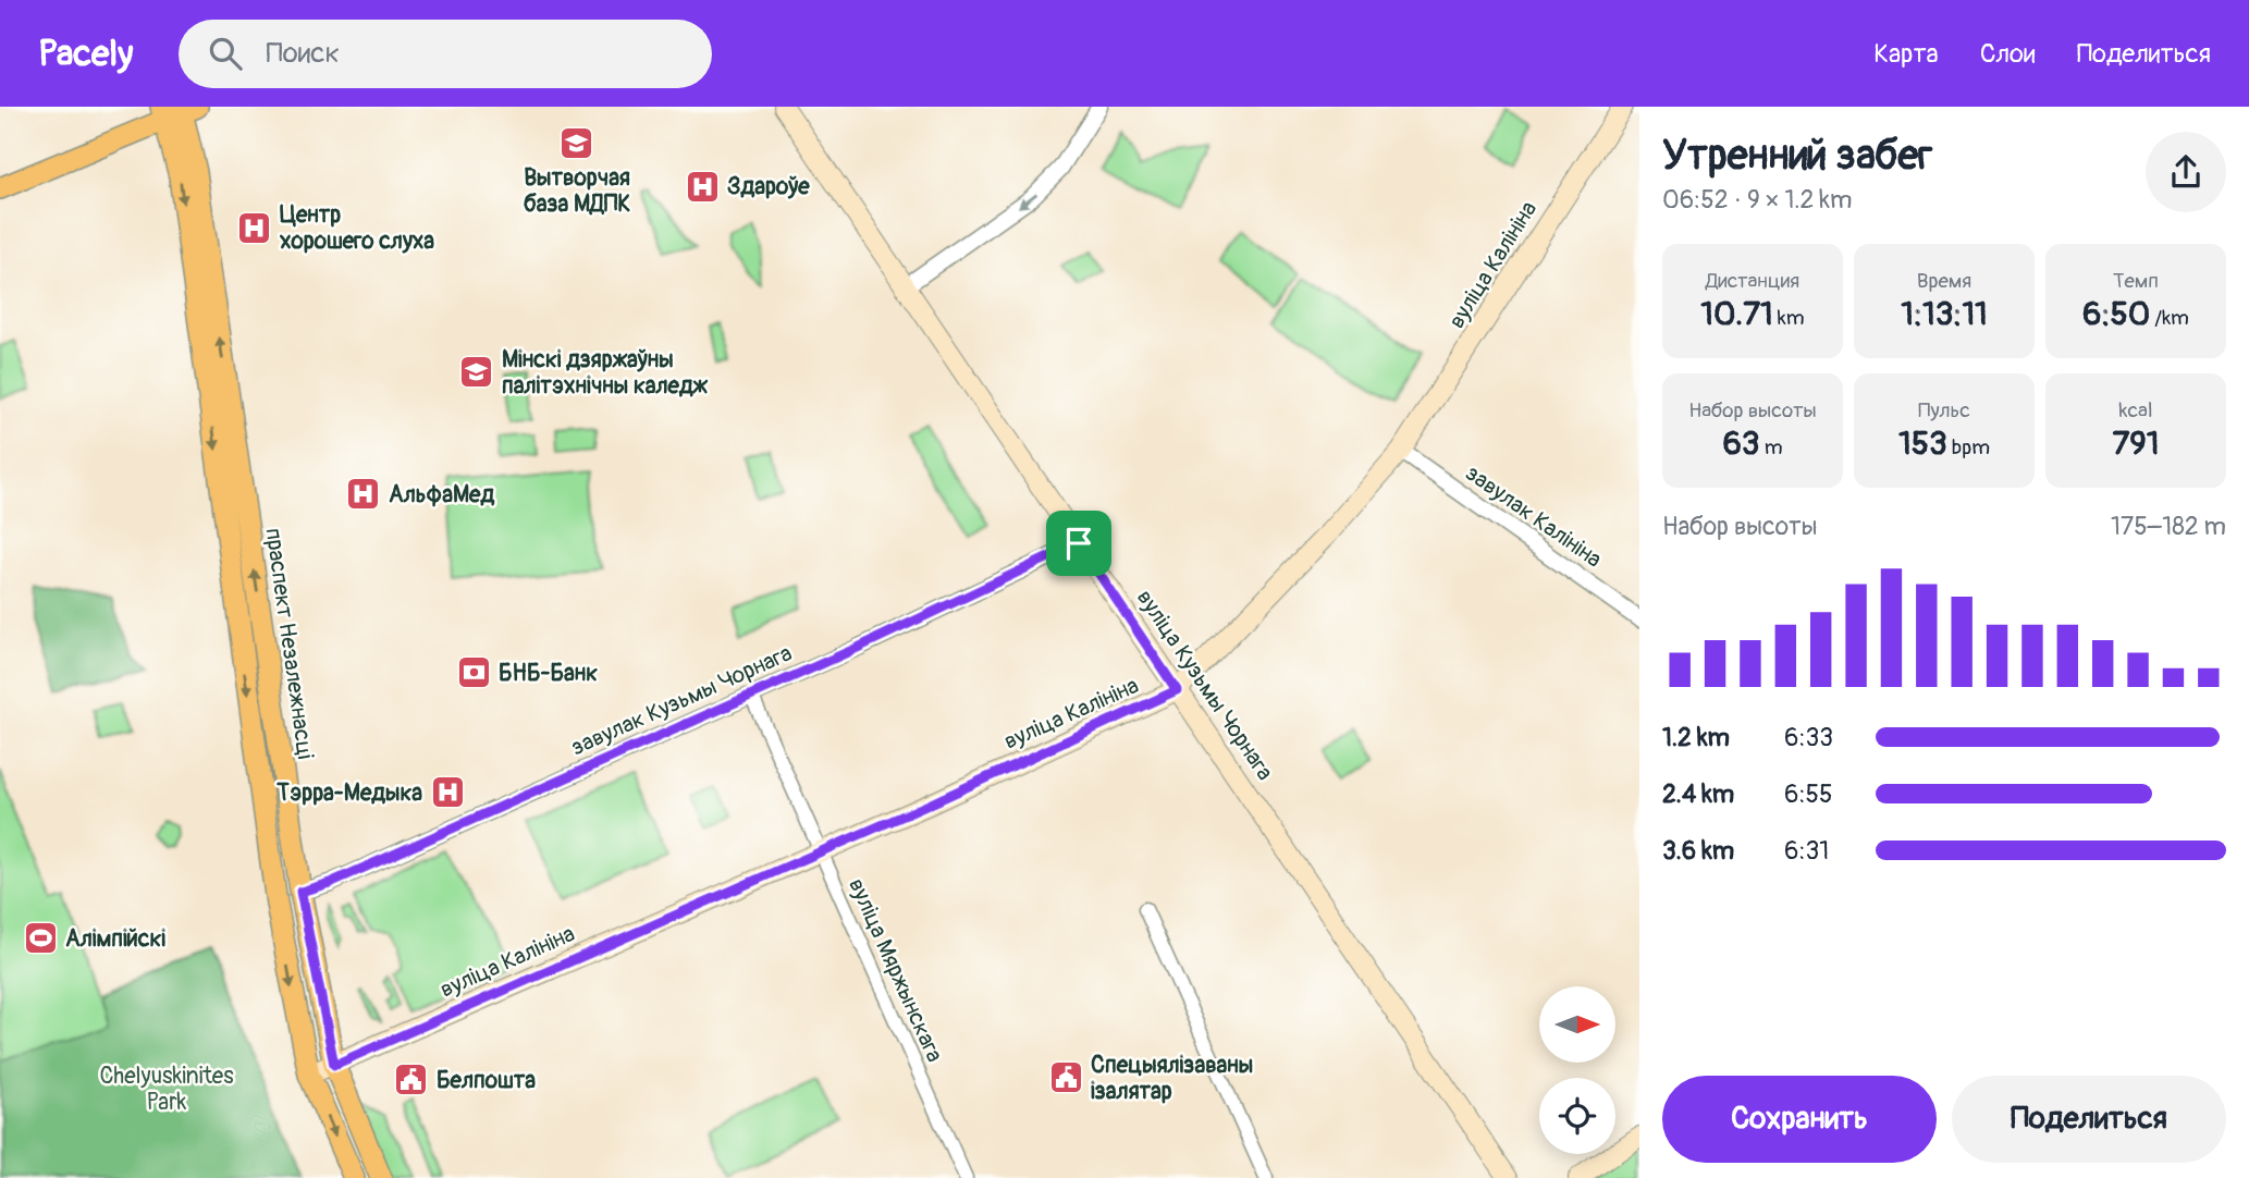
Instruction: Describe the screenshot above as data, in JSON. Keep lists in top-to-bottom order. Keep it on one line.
{"streets":{"main road":["вуліца Калініна","праспект Незалежнасці","вуліца Кузьмы Чорнага"],"street":["завулак Калініна","завулак Кузьмы Чорнага","вуліца Мяржынскага"]},"crossings":[["вуліца Калініна","завулак Калініна"],["вуліца Калініна","праспект Незалежнасці"],["вуліца Калініна","вуліца Кузьмы Чорнага"],["вуліца Калініна","вуліца Мяржынскага"],["праспект Незалежнасці","завулак Кузьмы Чорнага"],["вуліца Кузьмы Чорнага","завулак Кузьмы Чорнага"],["завулак Кузьмы Чорнага","вуліца Мяржынскага"]],"parks":["Chelyuskinites Park"],"places":{"school or university":["Вытворчая база МДПК","Мінскі дзяржаўны палітэхнічны каледж"],"hospital":["Здароўе","Центр хорошего слуха","АльфаМед","Тэрра-Медыка"],"bank":["БНБ-Банк"],"sports":["Алімпійскі"],"public building":["Спецыялізаваны ізалятар","Белпошта"]},"north":"right","page":{"header":"Pacely","search":"Поиск","nav":["Карта","Слои","Поделиться"],"heading":["Утренний забег","06:52 · 9 × 1.2 km"],"stats":[["Дистанция","10.71 km"],["Время","1:13:11"],["Темп","6:50 /km"],["Набор высоты","63 m"],["Пульс","153 bpm"],["kcal","791"]],"chart":["Набор высоты","175–182 m"],"list":[{"name":"1.2 km","note":"6:33"},{"name":"2.4 km","note":"6:55"},{"name":"3.6 km","note":"6:31"}],"buttons":["Сохранить","Поделиться"]}}
